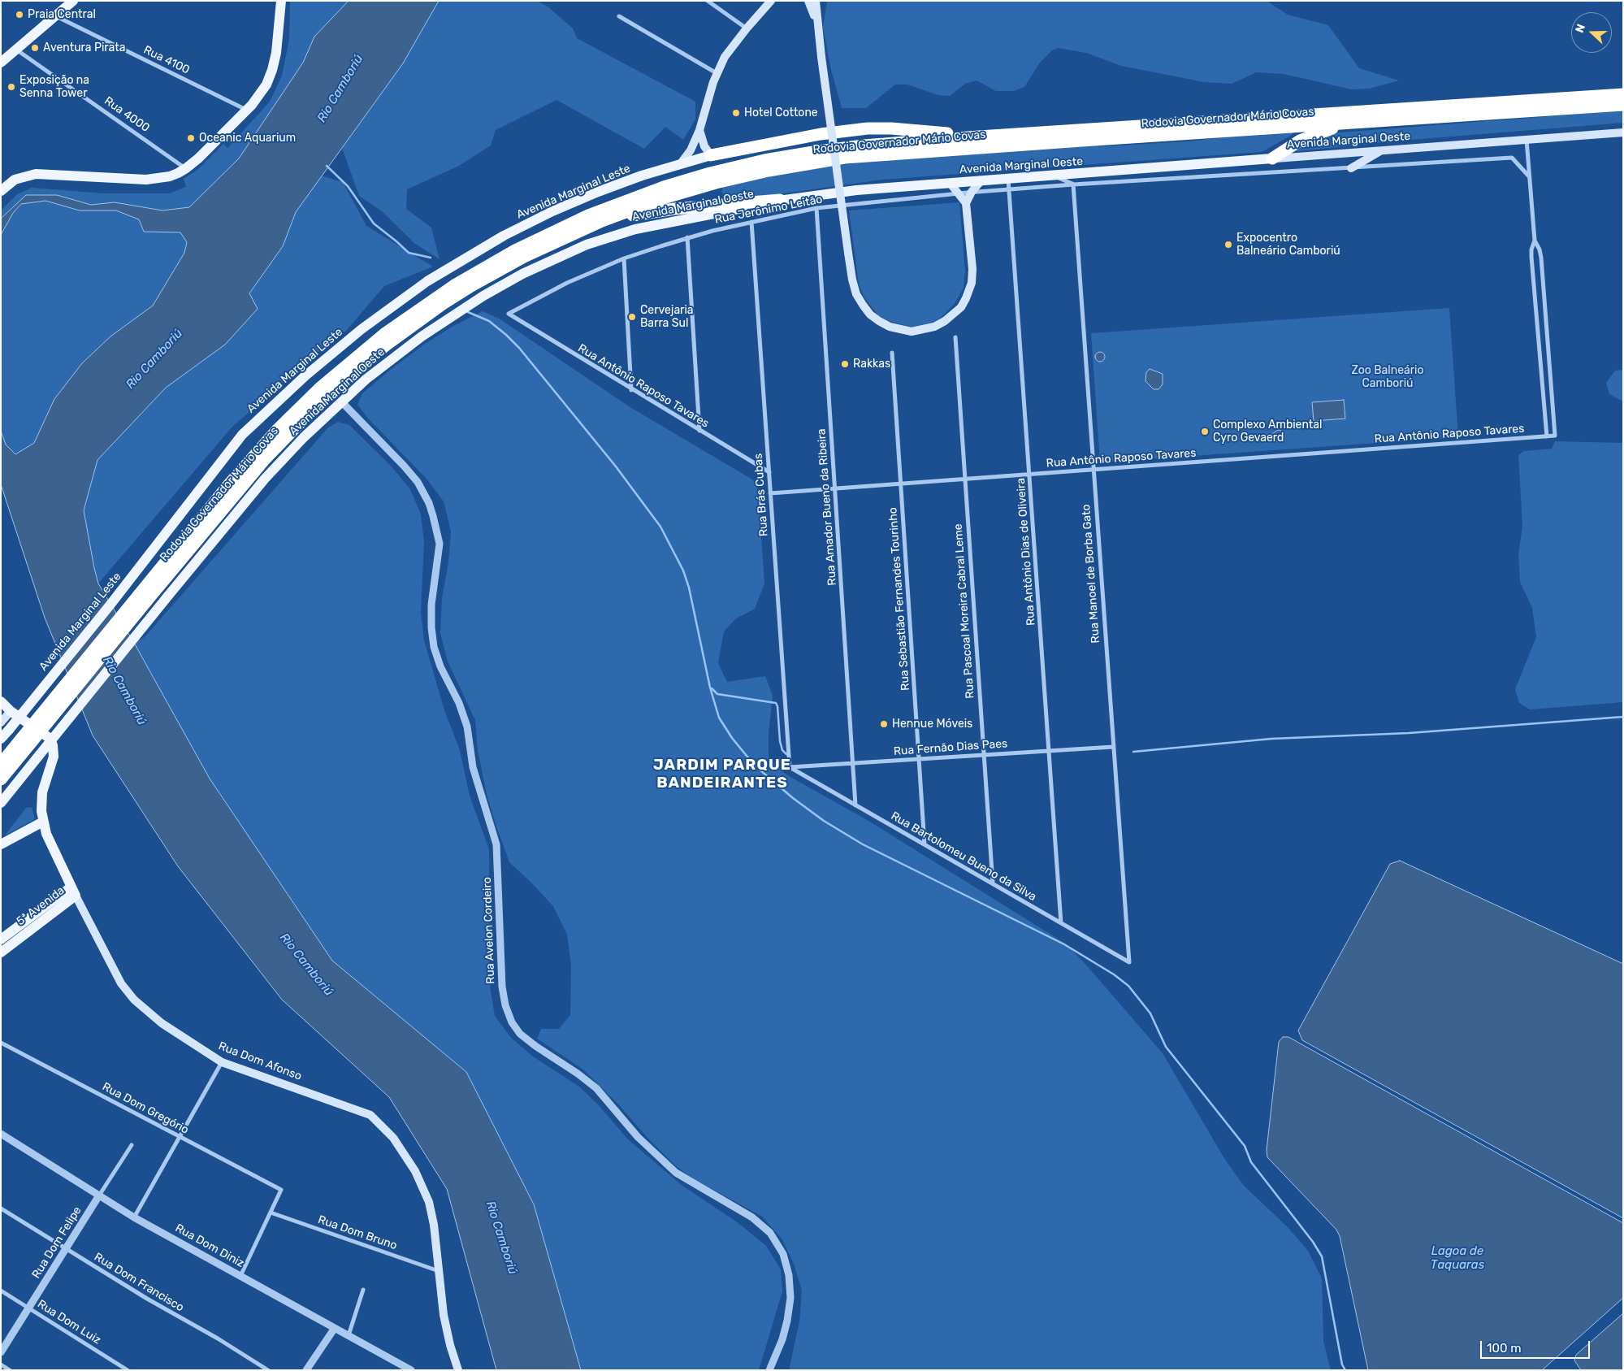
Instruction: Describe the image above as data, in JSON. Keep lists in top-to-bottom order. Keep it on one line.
{"streets":{"highway":["Rodovia Governador Mário Covas"],"main road":["Avenida Marginal Oeste","Avenida Marginal Leste","5ª Avenida","Rua Dom Afonso"],"street":["Rua 4100","Rua 4000","Rua Jerônimo Leitão","Rua Antônio Raposo Tavares","Rua Brás Cubas","Rua Amador Bueno da Ribeira","Rua Antônio Dias de Oliveira","Rua Manoel de Borba Gato","Rua Sebastião Fernandes Tourinho","Rua Pascoal Moreira Cabral Leme","Rua Fernão Dias Paes","Rua Bartolomeu Bueno da Silva","Rua Avelon Cordeiro","Rua Dom Gregório","Rua Dom Bruno","Rua Dom Felipe","Rua Dom Diniz","Rua Dom Francisco","Rua Dom Luiz"]},"crossings":[["Avenida Marginal Oeste","Rua Jerônimo Leitão"],["Avenida Marginal Oeste","Rua Antônio Dias de Oliveira"],["Avenida Marginal Oeste","Rua Avelon Cordeiro"],["Avenida Marginal Leste","Rua Dom Afonso"],["Rua Jerônimo Leitão","Rua Antônio Raposo Tavares"],["Rua Jerônimo Leitão","Rua Brás Cubas"],["Rua Jerônimo Leitão","Rua Amador Bueno da Ribeira"],["Rua Jerônimo Leitão","Rua Antônio Dias de Oliveira"],["Rua Jerônimo Leitão","Rua Manoel de Borba Gato"],["Rua Antônio Raposo Tavares","Rua Brás Cubas"],["Rua Antônio Raposo Tavares","Rua Amador Bueno da Ribeira"],["Rua Antônio Raposo Tavares","Rua Antônio Dias de Oliveira"],["Rua Antônio Raposo Tavares","Rua Manoel de Borba Gato"],["Rua Antônio Raposo Tavares","Rua Sebastião Fernandes Tourinho"],["Rua Antônio Raposo Tavares","Rua Pascoal Moreira Cabral Leme"],["Rua Brás Cubas","Rua Fernão Dias Paes"],["Rua Brás Cubas","Rua Bartolomeu Bueno da Silva"],["Rua Amador Bueno da Ribeira","Rua Fernão Dias Paes"],["Rua Amador Bueno da Ribeira","Rua Bartolomeu Bueno da Silva"],["Rua Antônio Dias de Oliveira","Rua Fernão Dias Paes"],["Rua Antônio Dias de Oliveira","Rua Bartolomeu Bueno da Silva"],["Rua Manoel de Borba Gato","Rua Fernão Dias Paes"],["Rua Manoel de Borba Gato","Rua Bartolomeu Bueno da Silva"],["Rua Sebastião Fernandes Tourinho","Rua Fernão Dias Paes"],["Rua Sebastião Fernandes Tourinho","Rua Bartolomeu Bueno da Silva"],["Rua Pascoal Moreira Cabral Leme","Rua Fernão Dias Paes"],["Rua Pascoal Moreira Cabral Leme","Rua Bartolomeu Bueno da Silva"],["Rua Fernão Dias Paes","Rua Bartolomeu Bueno da Silva"],["5ª Avenida","Rua Dom Afonso"],["Rua Dom Afonso","Rua Dom Bruno"],["Rua Dom Gregório","Rua Dom Bruno"],["Rua Dom Felipe","Rua Dom Diniz"],["Rua Dom Felipe","Rua Dom Francisco"],["Rua Dom Felipe","Rua Dom Luiz"]],"districts":["JARDIM PARQUE BANDEIRANTES"],"water":["Rio Camboriú","Lagoa de Taquaras"],"parks":["Zoo Balneário Camboriú"],"places":["Praia Central","Aventura Pirata","Exposição na Senna Tower","Hotel Cottone","Oceanic Aquarium","Expocentro Balneário Camboriú","Cervejaria Barra Sul","Rakkas","Complexo Ambiental Cyro Gevaerd","Hennue Móveis"],"scale_bar":"100 m","north":"left"}
